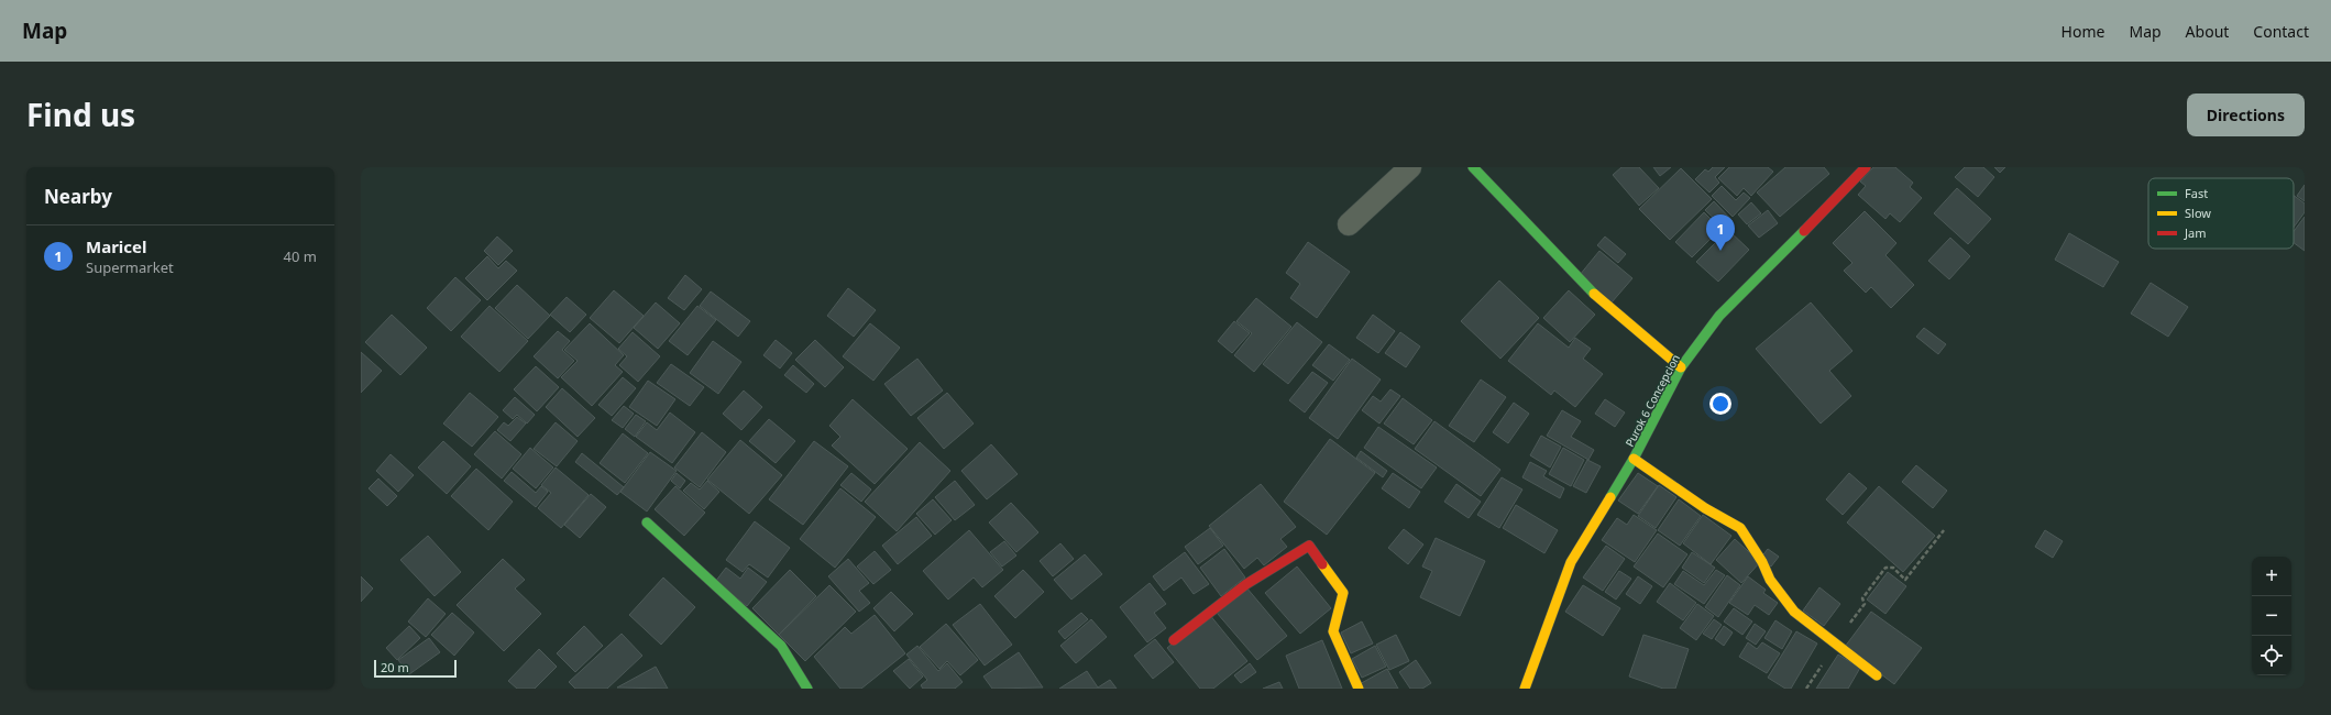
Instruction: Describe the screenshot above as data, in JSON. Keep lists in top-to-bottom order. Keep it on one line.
{"streets":{"street":["Purok 6 Concepcion"]},"legend":["Fast","Slow","Jam"],"scale_bar":"20 m","page":{"header":"Map","nav":["Home","Map","About","Contact"],"title":"Find us","buttons":"Directions","heading":"Nearby","pins":"1","list":[{"mark":"1","name":"Maricel","note":"Supermarket","value":"40 m"}],"map_buttons":["+","−"],"scale":"20 m"}}
